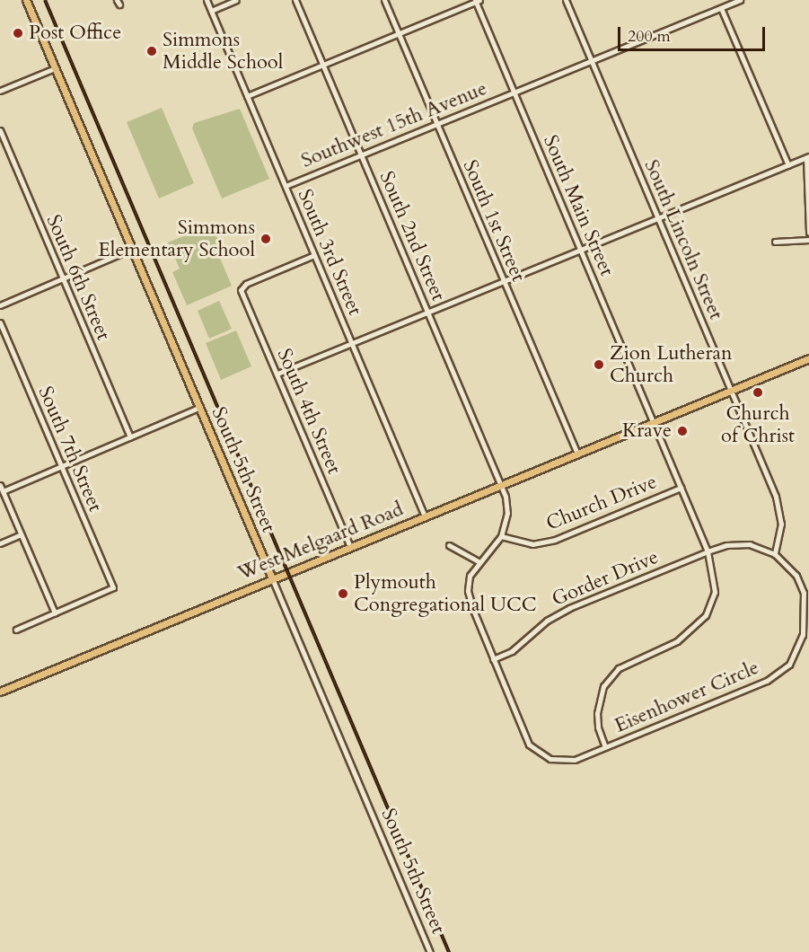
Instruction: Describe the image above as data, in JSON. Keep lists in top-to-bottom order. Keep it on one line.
{"streets":{"main road":["South 5th Street","West Melgaard Road"],"street":["Southwest 15th Avenue","South Main Street","South 1st Street","South 2nd Street","South Lincoln Street","South 3rd Street","South 6th Street","South 4th Street","South 7th Street","Church Drive","Gorder Drive","Eisenhower Circle"]},"crossings":[["Southwest 15th Avenue","South Main Street"],["Southwest 15th Avenue","South 1st Street"],["Southwest 15th Avenue","South 2nd Street"],["Southwest 15th Avenue","South Lincoln Street"],["Southwest 15th Avenue","South 3rd Street"],["South Main Street","West Melgaard Road"],["South 1st Street","West Melgaard Road"],["South 2nd Street","West Melgaard Road"],["South 2nd Street","Eisenhower Circle"],["South Lincoln Street","West Melgaard Road"],["South Lincoln Street","Eisenhower Circle"],["South 3rd Street","South 4th Street"],["South 3rd Street","West Melgaard Road"],["South 4th Street","West Melgaard Road"],["South 5th Street","West Melgaard Road"],["Church Drive","Eisenhower Circle"],["West Melgaard Road","Eisenhower Circle"],["Gorder Drive","Eisenhower Circle"]],"places":["Post Office","Simmons Middle School","Simmons Elementary School","Zion Lutheran Church","Church of Christ","Krave","Plymouth Congregational UCC"],"scale_bar":"200 m"}
